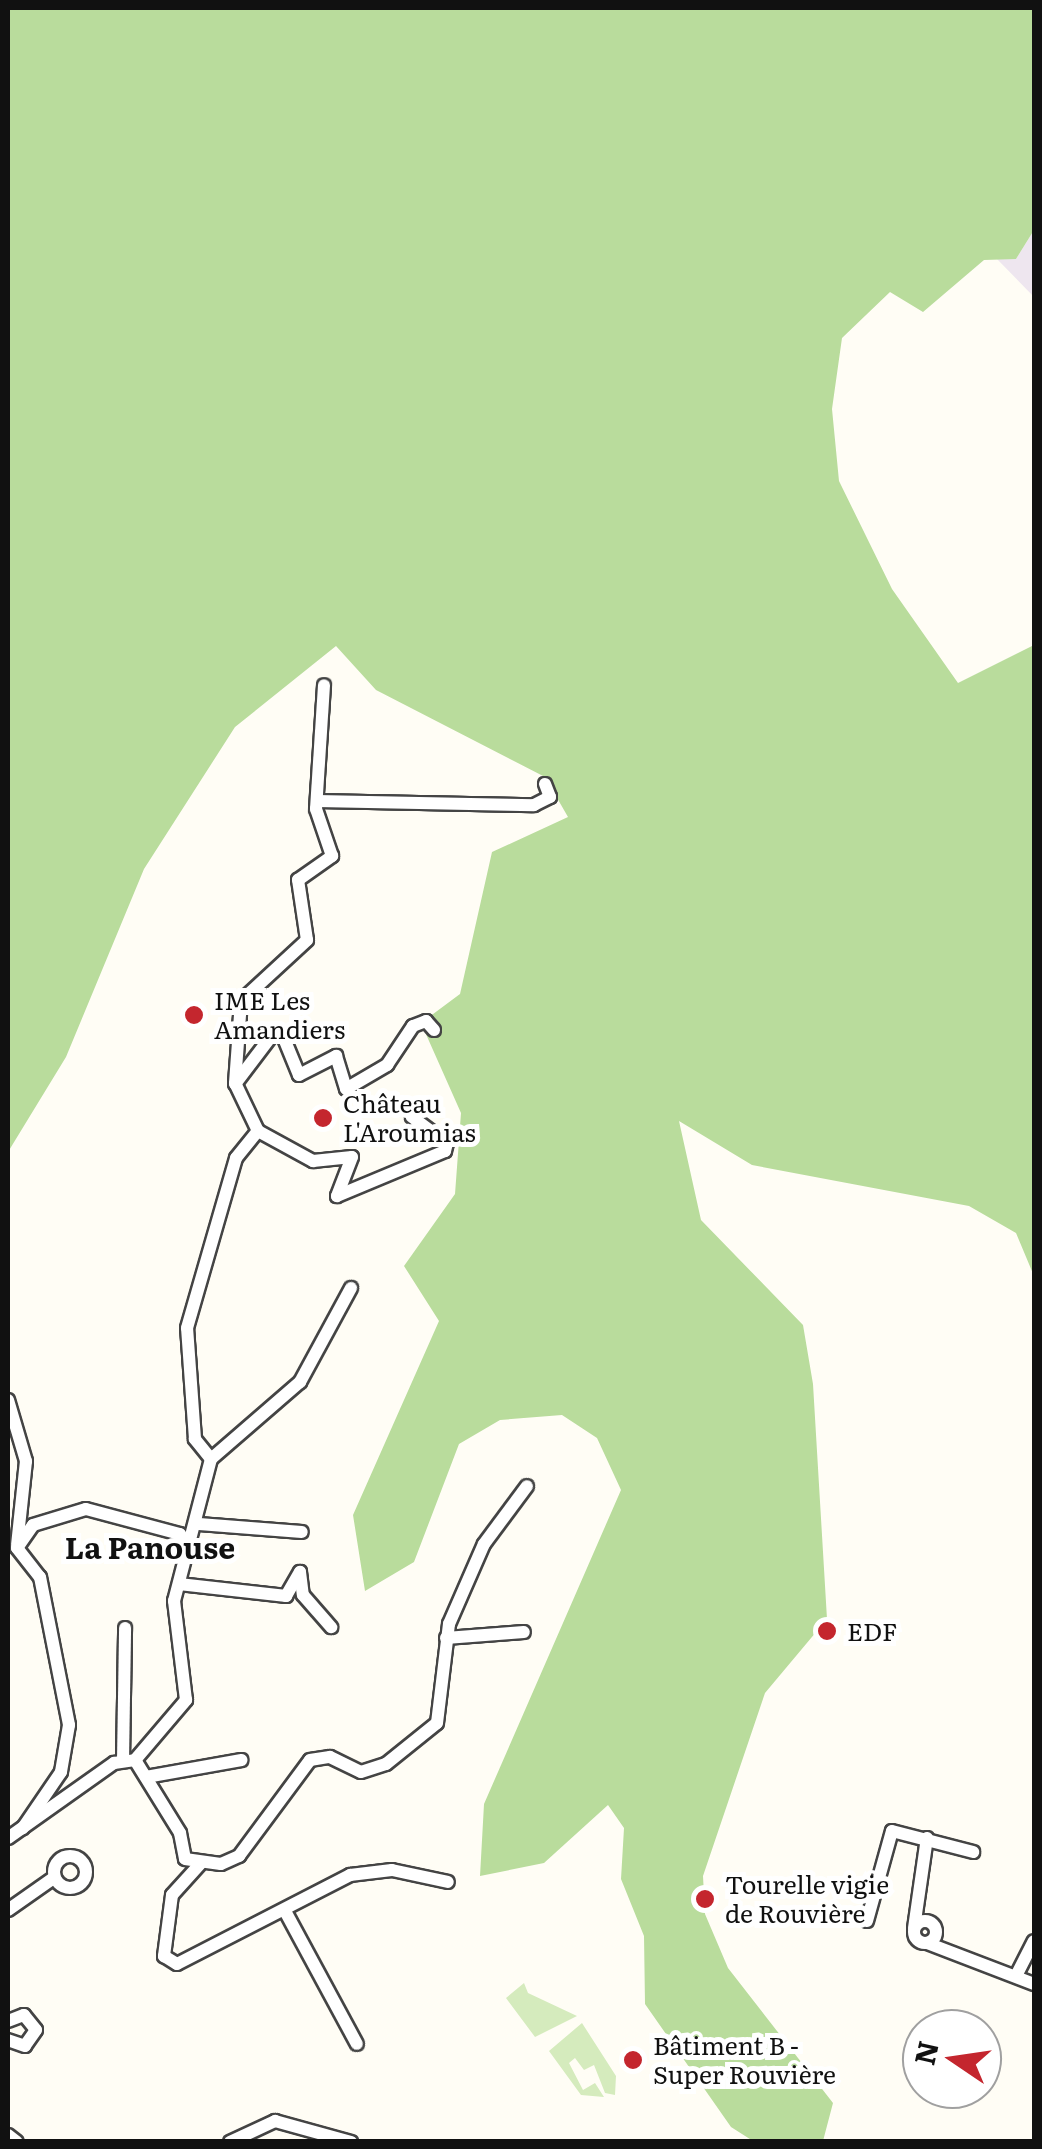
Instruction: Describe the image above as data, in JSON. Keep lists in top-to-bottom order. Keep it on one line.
{"districts":["La Panouse"],"places":["IME Les Amandiers","Château L'Aroumias","EDF","Tourelle vigie de Rouvière","Bâtiment B - Super Rouvière"],"north":"left"}
